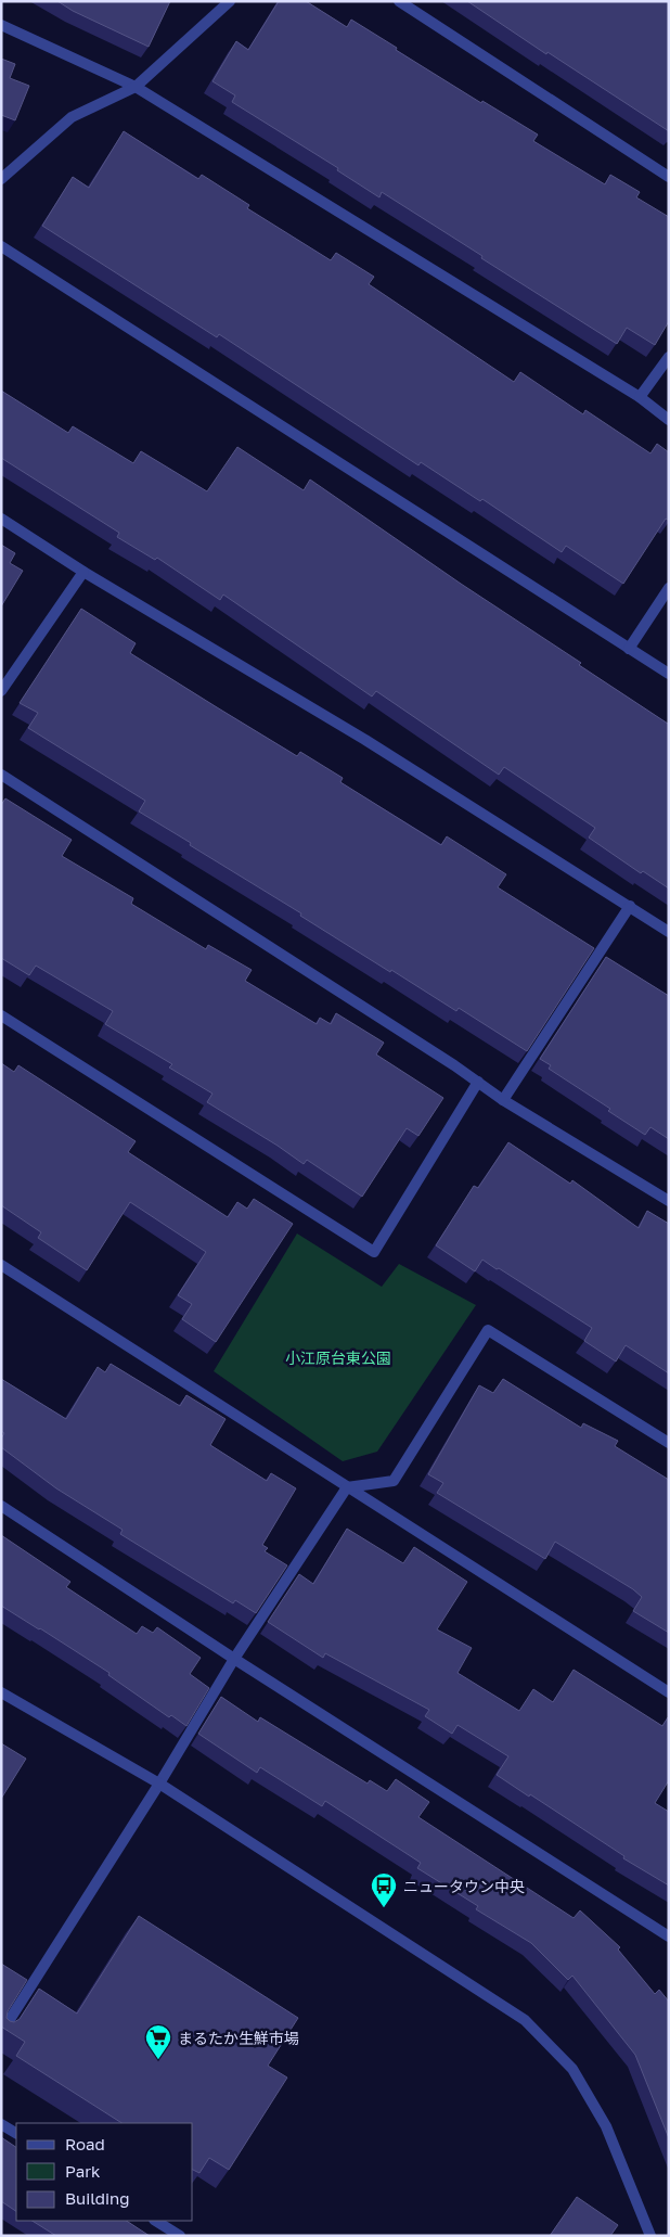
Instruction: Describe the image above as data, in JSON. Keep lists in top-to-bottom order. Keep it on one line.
{"parks":["小江原台東公園"],"places":{"bus stop":["ニュータウン中央"],"supermarket":["まるたか生鮮市場"]},"legend":["Road","Park","Building"]}
